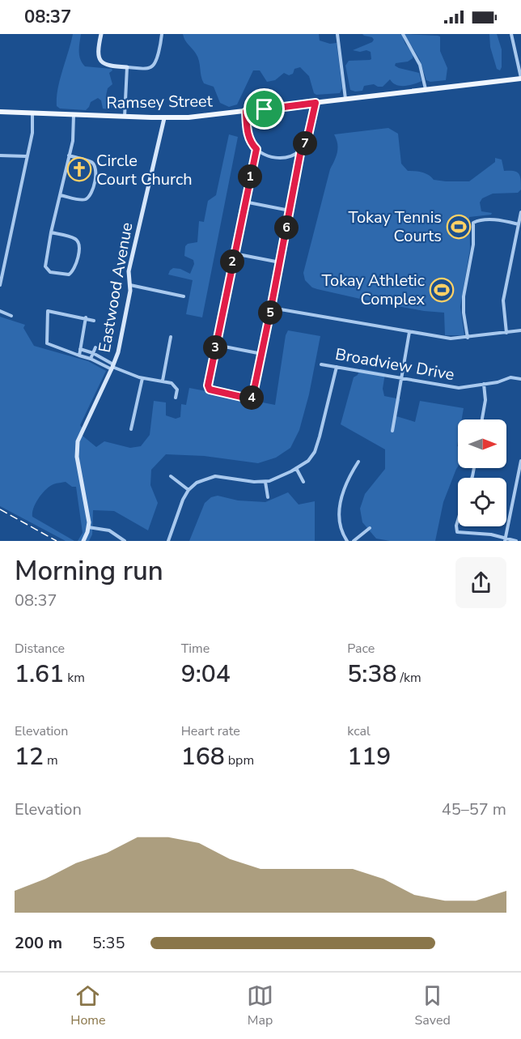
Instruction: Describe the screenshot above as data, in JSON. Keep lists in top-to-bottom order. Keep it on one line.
{"streets":{"main road":["Ramsey Street"],"street":["Eastwood Avenue","Broadview Drive"]},"crossings":[["Ramsey Street","Eastwood Avenue"]],"places":{"church":["Circle Court Church"],"sports":["Tokay Tennis Courts","Tokay Athletic Complex"]},"north":"right","page":{"status":"08:37","pins":["7","1","6","2","5","3","4"],"heading":["Morning run","08:37"],"stats":[["Distance","1.61 km"],["Time","9:04"],["Pace","5:38 /km"],["Elevation","12 m"],["Heart rate","168 bpm"],["kcal","119"]],"chart":["Elevation","45–57 m"],"list":[{"name":"200 m","note":"5:35"}],"tabs":["Home","Map","Saved"]}}
